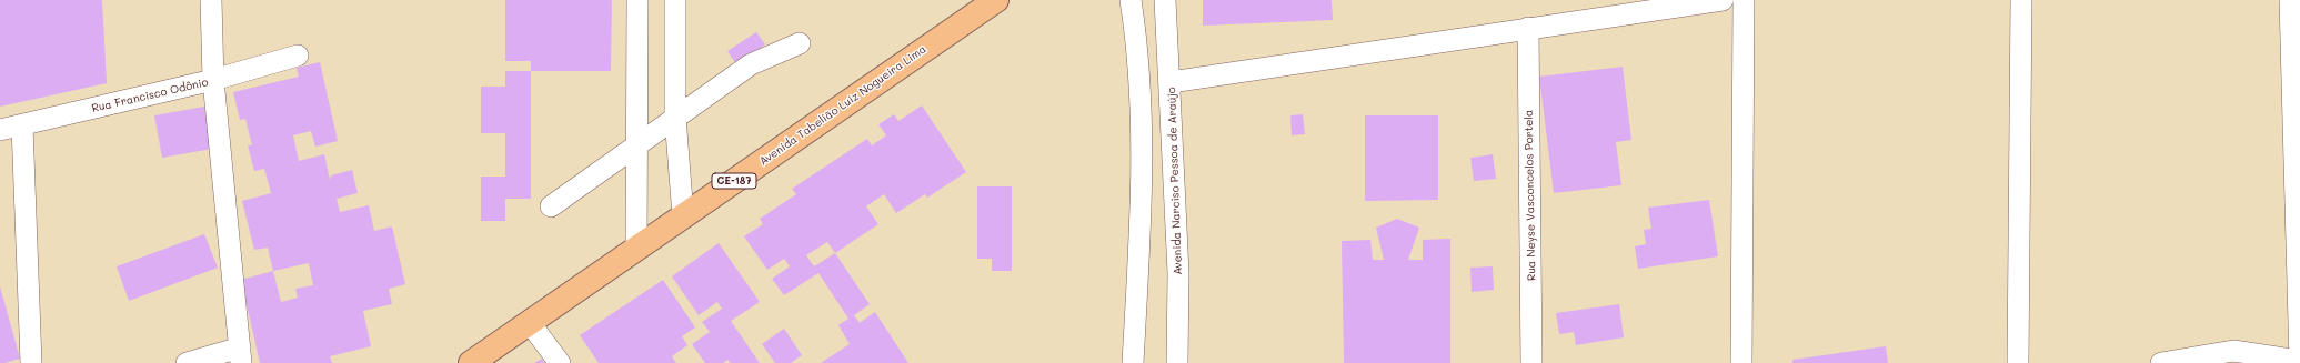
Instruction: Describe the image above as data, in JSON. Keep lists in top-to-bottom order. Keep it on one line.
{"streets":{"highway":["Avenida Tabelião Luiz Nogueira Lima","CE-187"],"street":["Rua Francisco Odônio","Avenida Narciso Pessoa de Araújo","Rua Neyse Vasconcelos Portela"]}}
